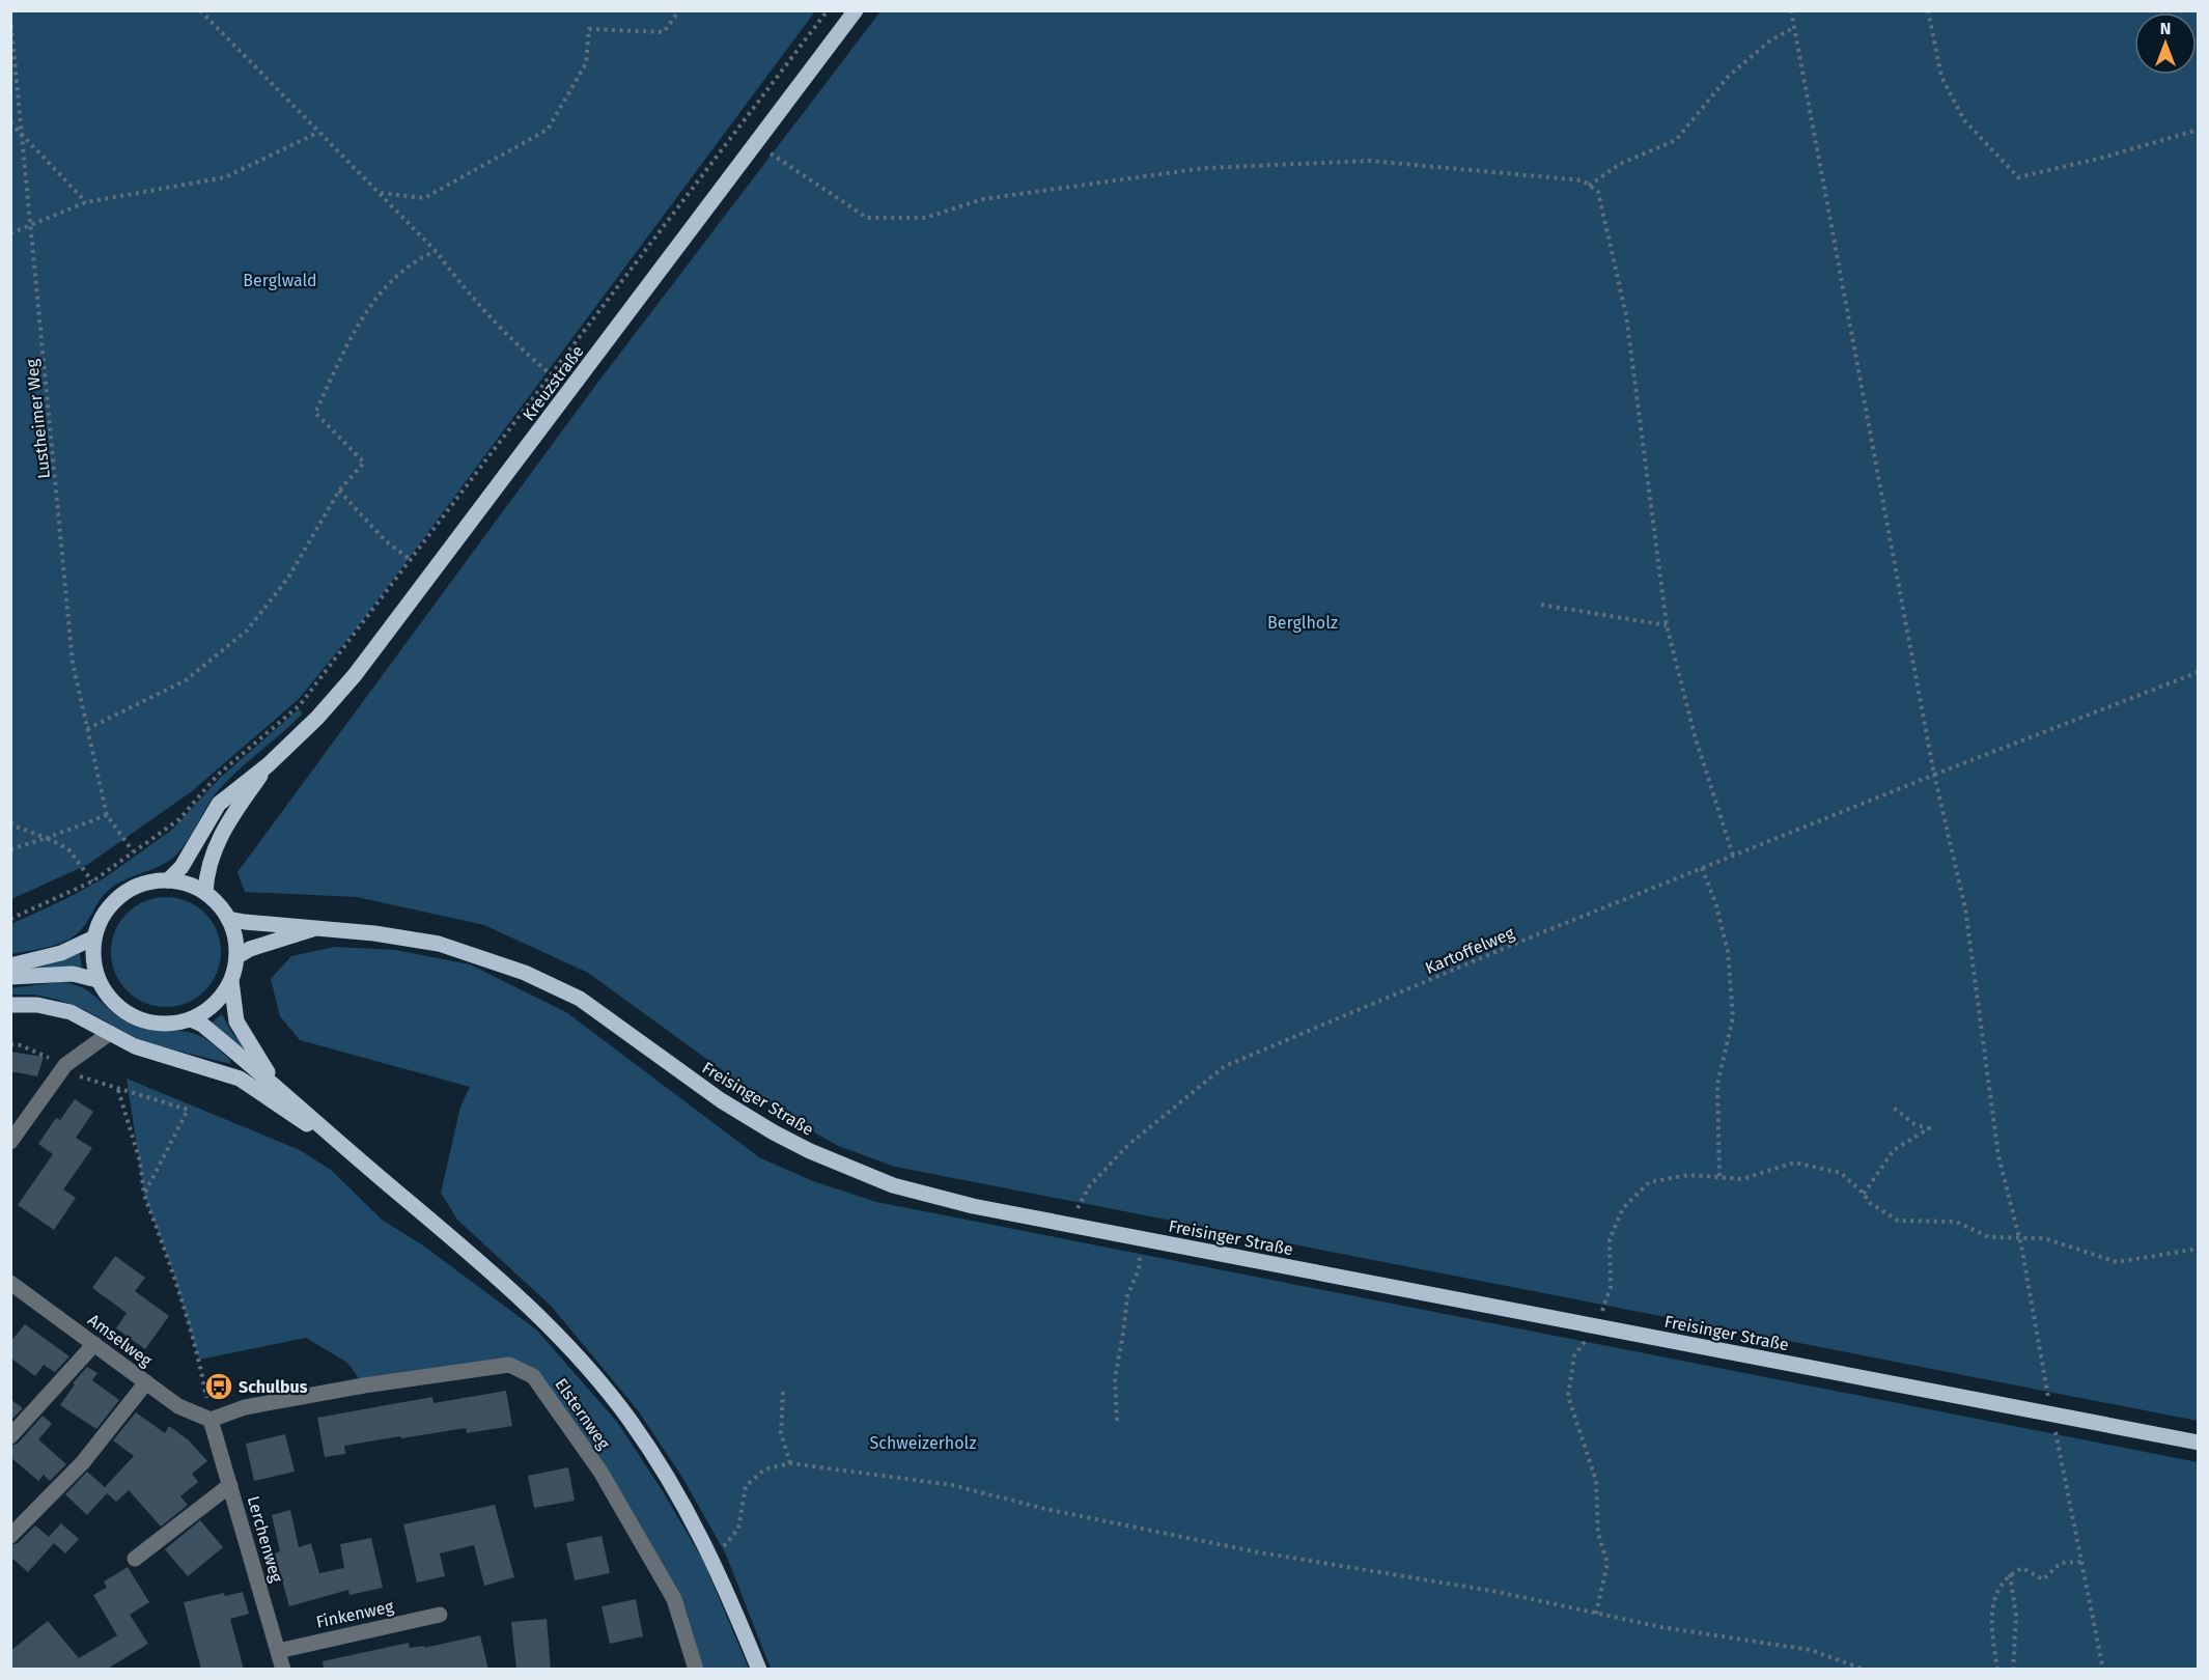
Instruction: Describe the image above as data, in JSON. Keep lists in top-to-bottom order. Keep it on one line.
{"streets":{"main road":["Kreuzstraße","Freisinger Straße"],"street":["Amselweg","Elsternweg","Lerchenweg","Finkenweg"],"path":["Lustheimer Weg","Kartoffelweg"]},"crossings":[["Kreuzstraße","Freisinger Straße"],["Kartoffelweg","Freisinger Straße"],["Amselweg","Elsternweg"],["Amselweg","Lerchenweg"],["Elsternweg","Lerchenweg"],["Lerchenweg","Finkenweg"]],"parks":["Berglwald","Berglholz","Schweizerholz"],"places":{"bus stop":["Schulbus"]},"north":"top"}
